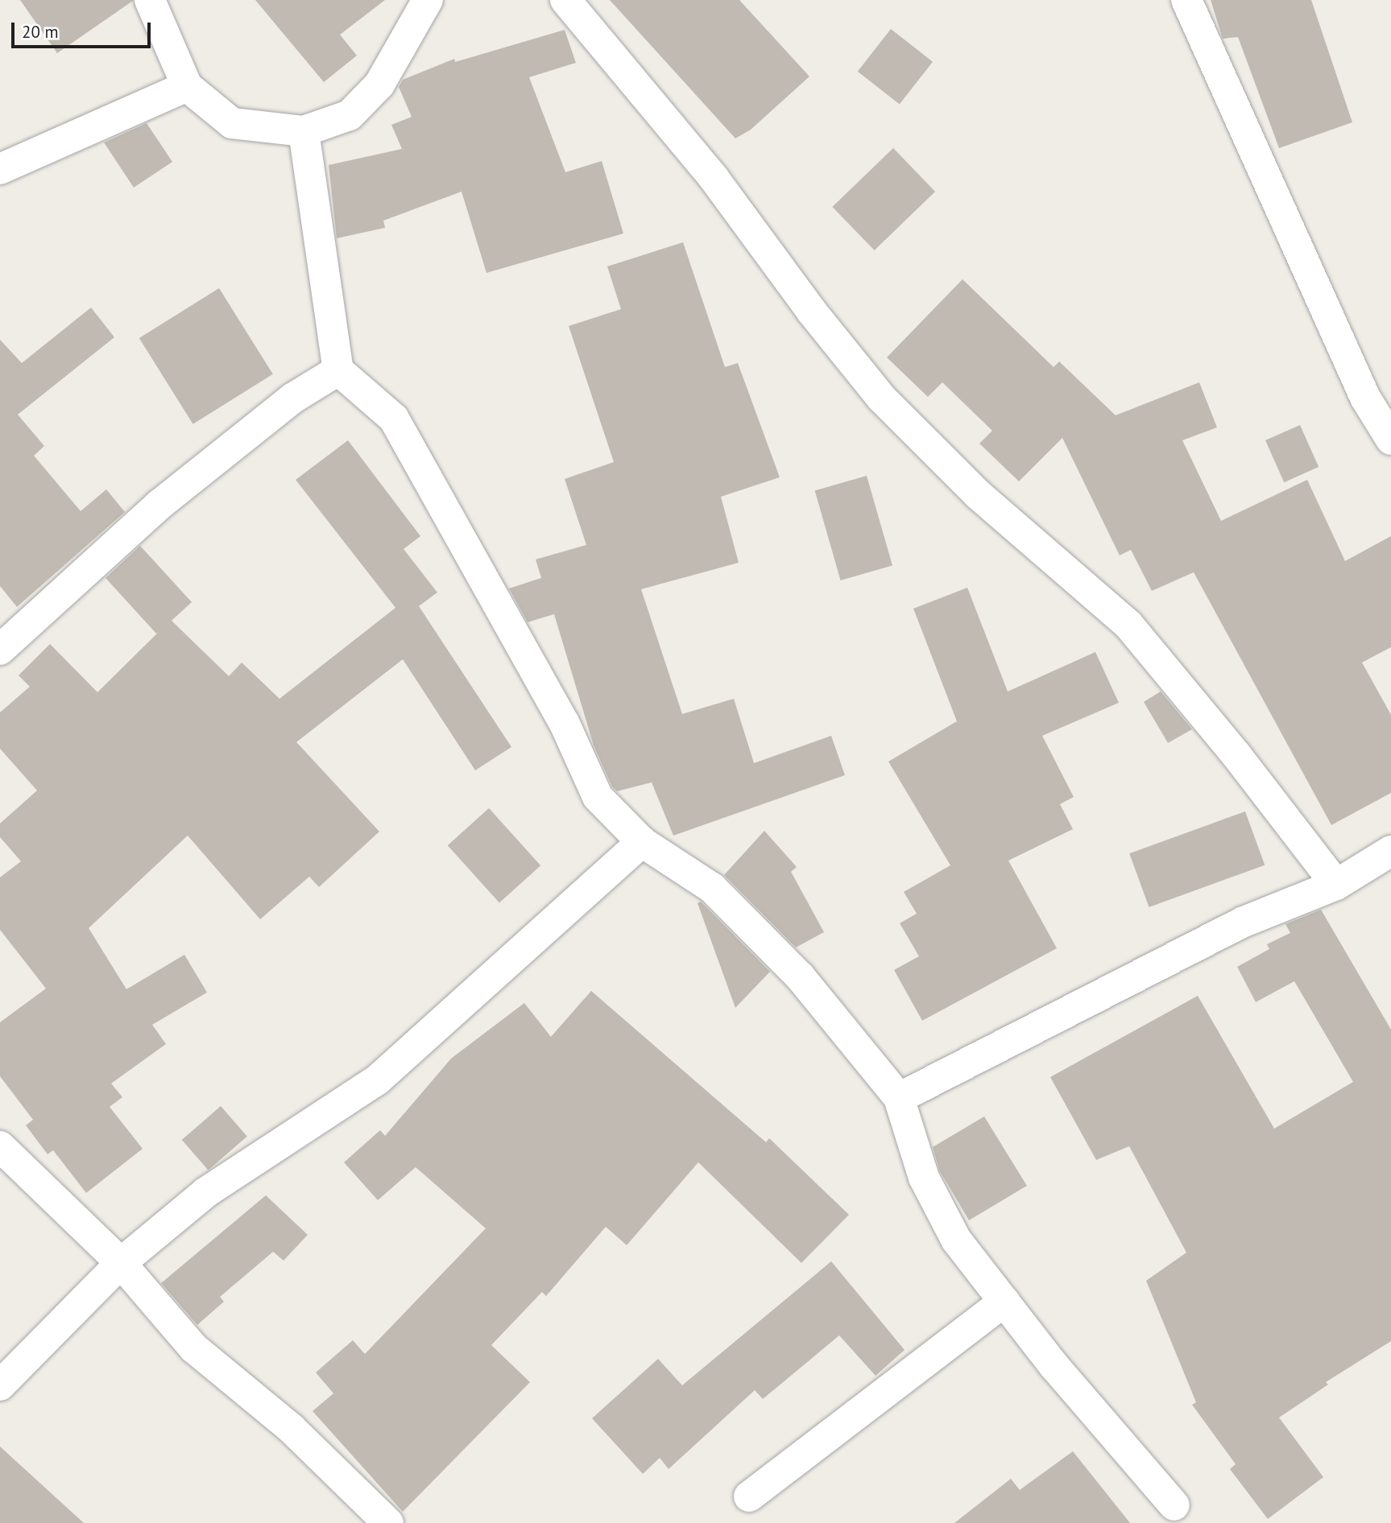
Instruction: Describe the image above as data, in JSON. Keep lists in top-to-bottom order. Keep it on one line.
{"scale_bar":"20 m"}
